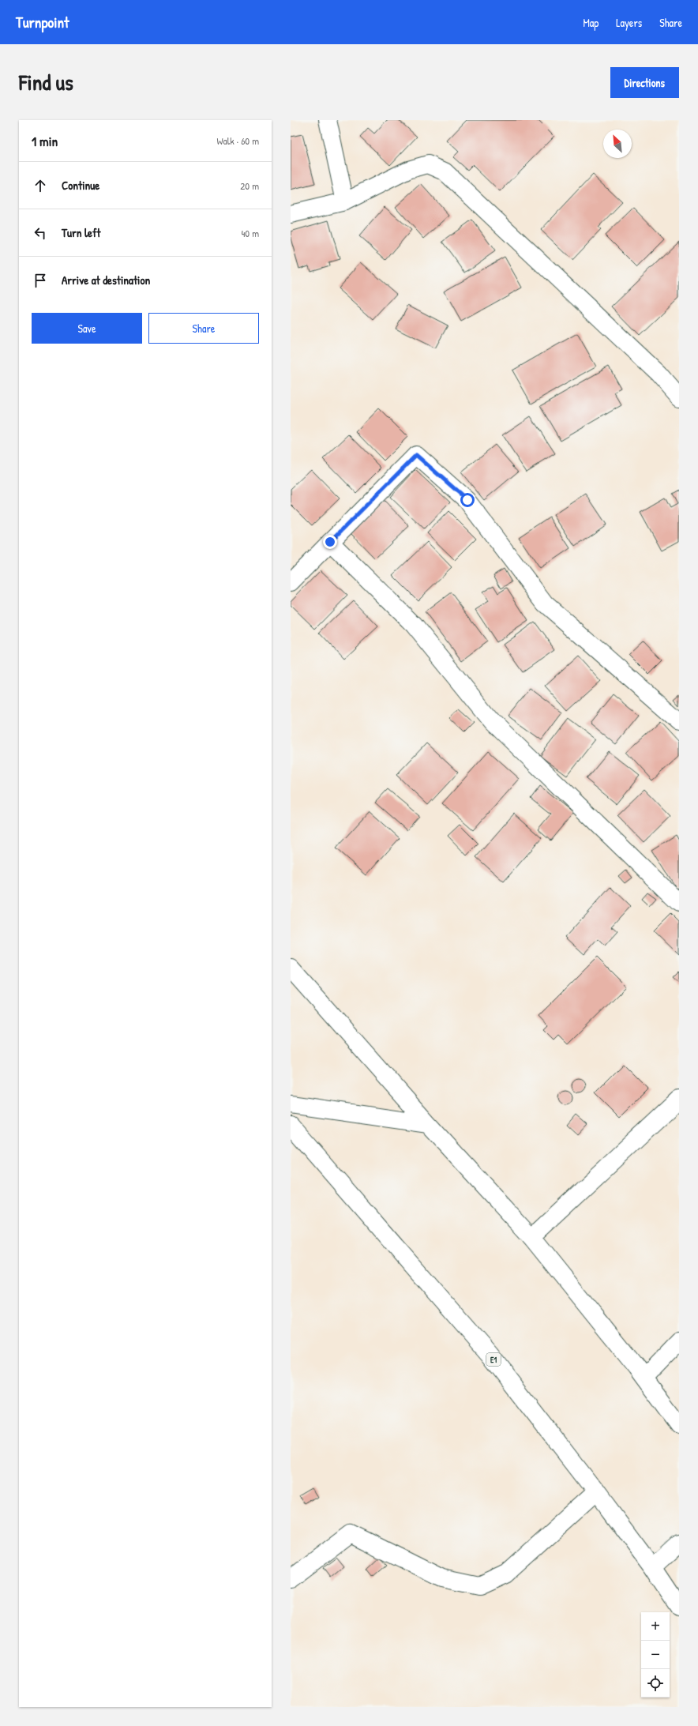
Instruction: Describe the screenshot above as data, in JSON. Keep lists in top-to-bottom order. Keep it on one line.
{"streets":{"main road":["E1"]},"north":"top left","page":{"header":"Turnpoint","nav":["Map","Layers","Share"],"title":"Find us","buttons":["Directions",["Save","Share"]],"heading":["1 min","Walk · 60 m"],"list":[["Continue","20 m"],["Turn left","40 m"],"Arrive at destination"],"map_buttons":["+","−"]}}
